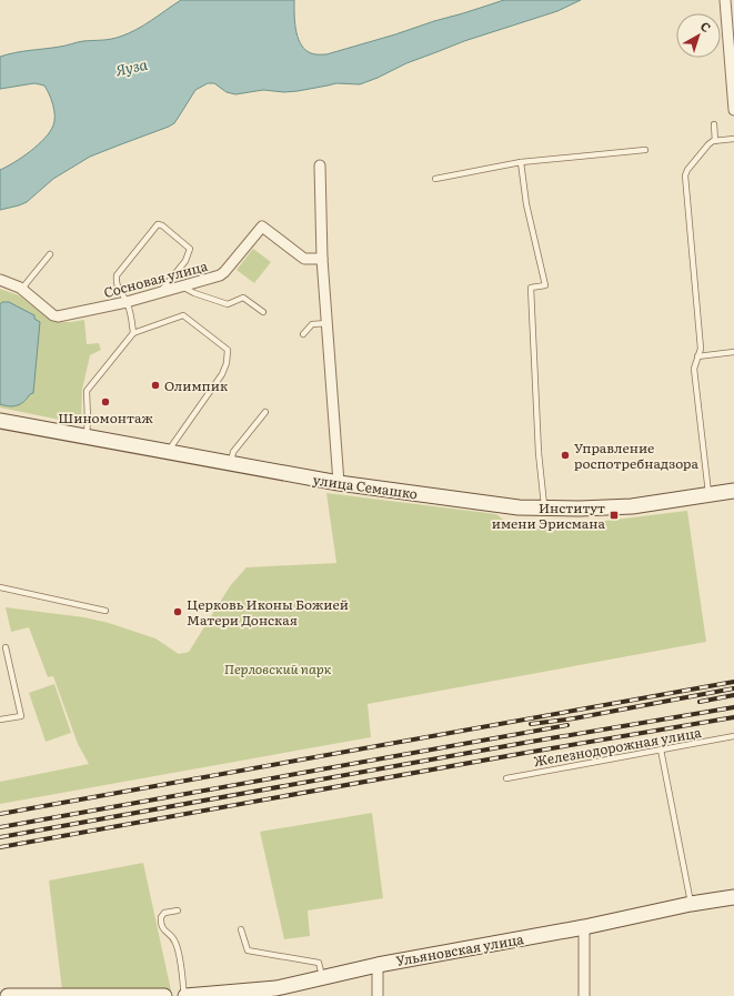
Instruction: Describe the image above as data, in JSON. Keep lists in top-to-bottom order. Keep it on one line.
{"streets":{"main road":["улица Семашко","Ульяновская улица"],"street":["Сосновая улица"],"lane":["Железнодорожная улица"]},"water":["Яуза"],"parks":["Перловский парк"],"places":{"other":["Олимпик","Шиномонтаж","Управление роспотребнадзора","Церковь Иконы Божией Матери Донская"],"transit":["Институт имени Эрисмана"]},"north":"top right"}
